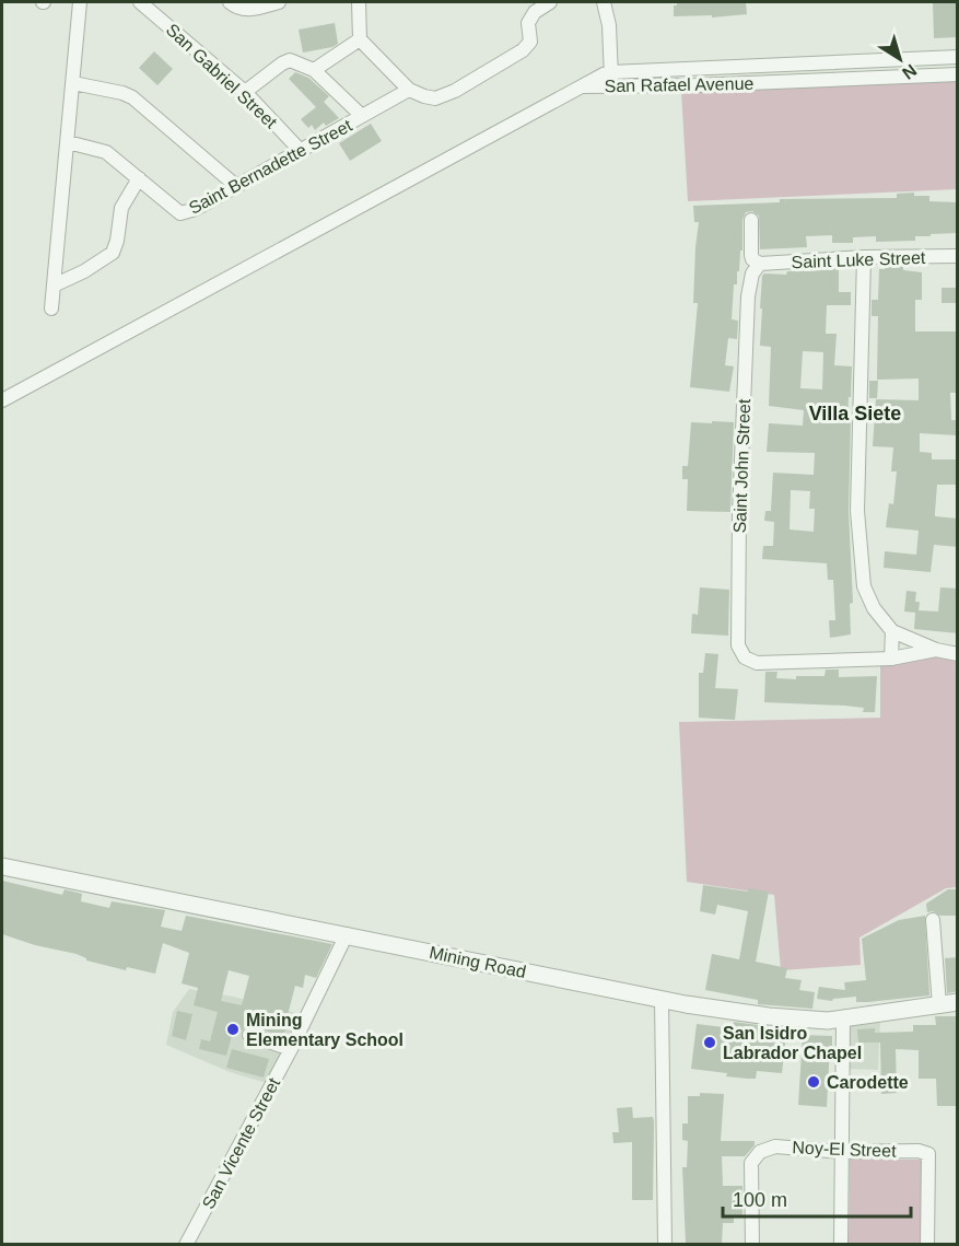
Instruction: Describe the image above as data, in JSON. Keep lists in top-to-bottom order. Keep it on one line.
{"streets":{"street":["San Gabriel Street","San Rafael Avenue","Saint Bernadette Street","Saint Luke Street","Saint John Street","Mining Road","San Vicente Street","Noy-El Street"]},"crossings":[["San Gabriel Street","Saint Bernadette Street"],["Saint Luke Street","Saint John Street"],["Mining Road","San Vicente Street"]],"districts":["Villa Siete"],"places":["Mining Elementary School","San Isidro Labrador Chapel","Carodette"],"scale_bar":"100 m","north":"bottom right"}
